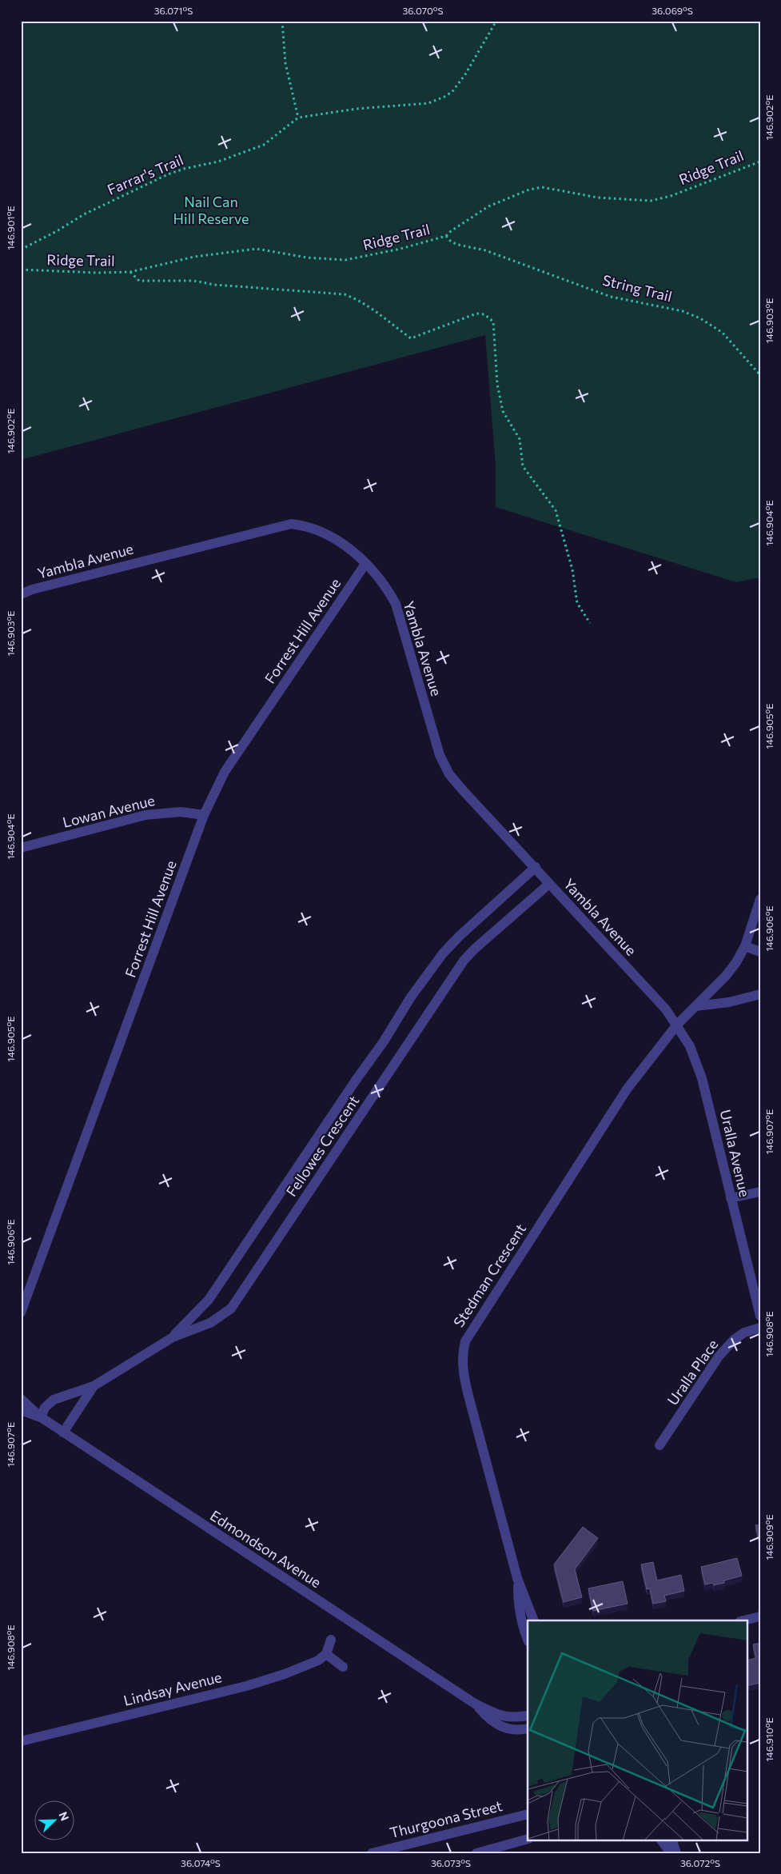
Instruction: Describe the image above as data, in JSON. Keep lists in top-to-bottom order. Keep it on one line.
{"streets":{"street":["Yambla Avenue","Forrest Hill Avenue","Lowan Avenue","Fellowes Crescent","Uralla Avenue","Stedman Crescent","Uralla Place","Edmondson Avenue","Lindsay Avenue","Thurgoona Street"],"path":["Ridge Trail","Farrar's Trail","String Trail"]},"crossings":[["Ridge Trail","String Trail"],["Yambla Avenue","Forrest Hill Avenue"],["Yambla Avenue","Fellowes Crescent"],["Yambla Avenue","Uralla Avenue"],["Yambla Avenue","Stedman Crescent"],["Forrest Hill Avenue","Lowan Avenue"],["Fellowes Crescent","Edmondson Avenue"],["Uralla Avenue","Stedman Crescent"]],"parks":["Nail Can Hill Reserve"],"north":"top right","coordinates":["36.071°S","36.070°S","36.069°S","146.902°E","146.901°E","146.903°E","146.904°E","146.905°E","146.906°E","146.907°E","146.908°E","146.909°E","146.910°E","36.074°S","36.073°S","36.072°S"]}
